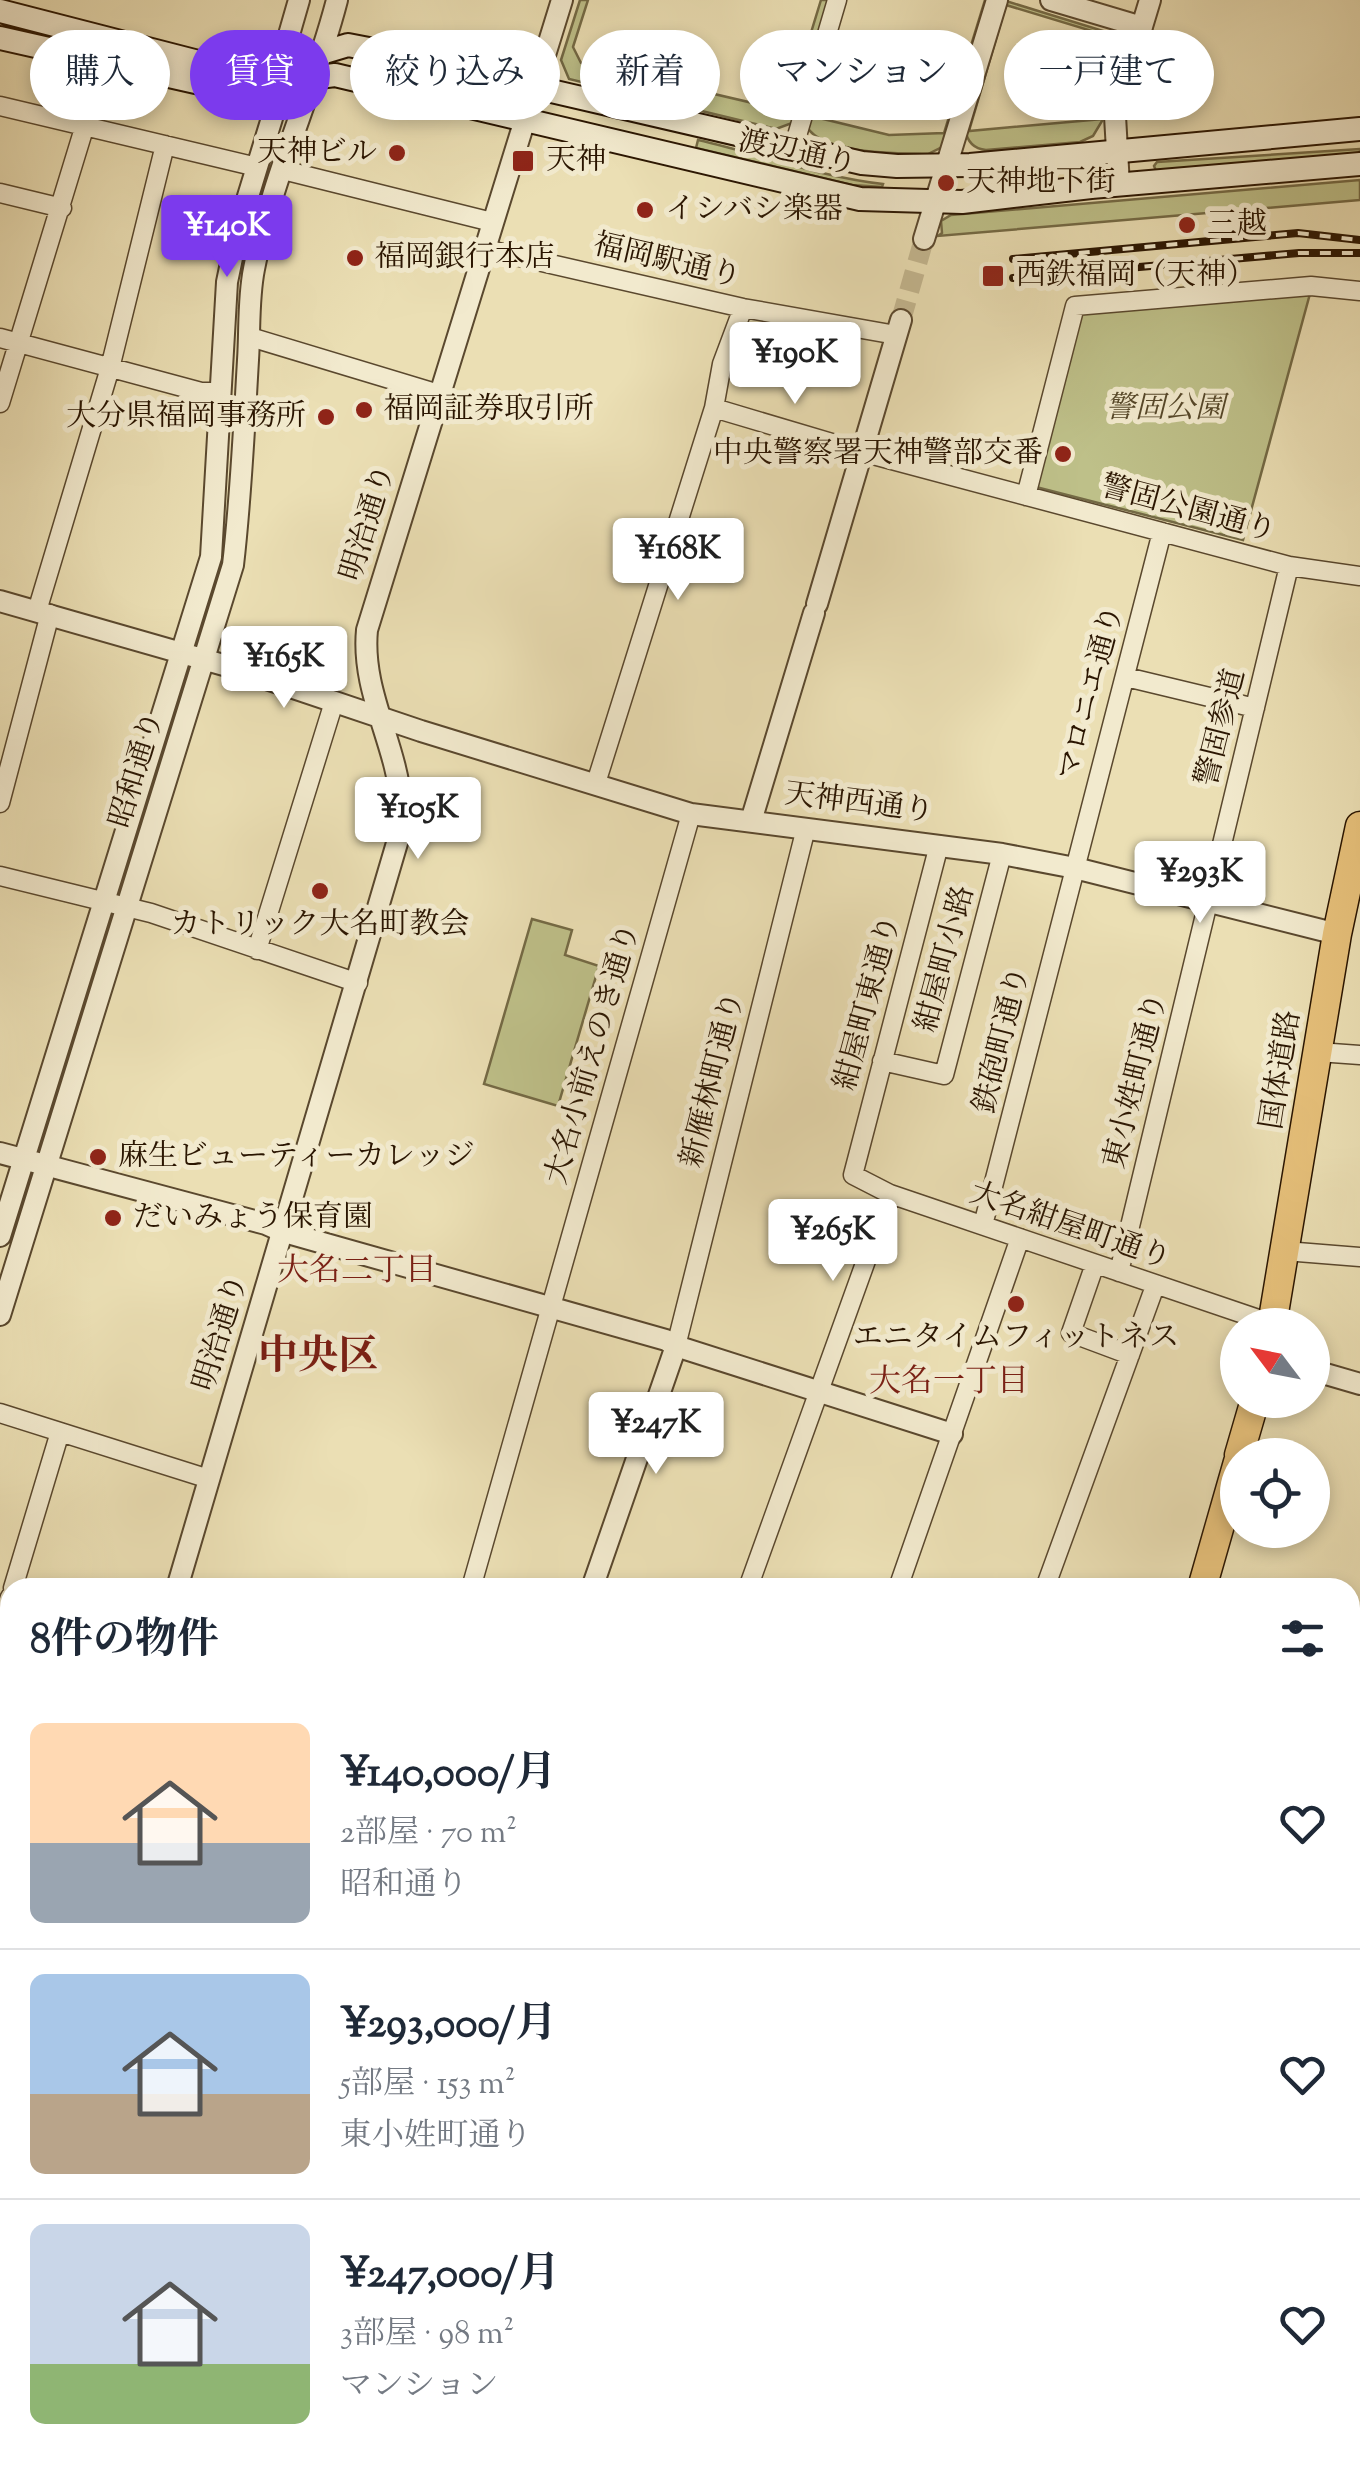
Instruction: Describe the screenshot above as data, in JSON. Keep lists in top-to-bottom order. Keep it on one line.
{"streets":{"highway":["国体道路"],"main road":["渡辺通り"],"street":["福岡駅通り","警固公園通り","明治通り","マロニエ通り","警固参道","昭和通り","天神西通り","紺屋町小路","紺屋町東通り","鉄砲町通り","大名小前えのき通り","新雁林町通り","東小姓町通り","大名紺屋町通り"]},"crossings":[["福岡駅通り","明治通り"],["警固公園通り","マロニエ通り"],["警固公園通り","警固参道"],["明治通り","天神西通り"],["マロニエ通り","天神西通り"],["マロニエ通り","鉄砲町通り"],["警固参道","天神西通り"],["警固参道","東小姓町通り"],["昭和通り","天神西通り"],["天神西通り","紺屋町小路"],["天神西通り","紺屋町東通り"],["天神西通り","鉄砲町通り"],["天神西通り","大名小前えのき通り"],["天神西通り","国体道路"],["天神西通り","新雁林町通り"],["天神西通り","東小姓町通り"],["紺屋町小路","紺屋町東通り"],["紺屋町東通り","大名紺屋町通り"],["鉄砲町通り","大名紺屋町通り"],["東小姓町通り","大名紺屋町通り"]],"districts":["大名二丁目","中央区","大名一丁目"],"parks":["警固公園"],"places":{"other":["天神ビル","天神地下街","イシバシ楽器","三越","福岡銀行本店","福岡証券取引所","大分県福岡事務所","中央警察署天神警部交番","カトリック大名町教会","麻生ビューティーカレッジ","だいみょう保育園","エニタイムフィットネス"],"transit":["天神","西鉄福岡（天神）"]},"north":"top left","page":{"chip":["購入","賃貸","絞り込み","新着","マンション","一戸建て"],"price":["¥140K","¥190K","¥168K","¥165K","¥105K","¥293K","¥265K","¥247K"],"heading":"8件の物件","list":[{"name":"¥140,000/月","note":"2部屋 · 70 m² · 昭和通り"},{"name":"¥293,000/月","note":"5部屋 · 153 m² · 東小姓町通り"},{"name":"¥247,000/月","note":"3部屋 · 98 m² · マンション"}]}}
